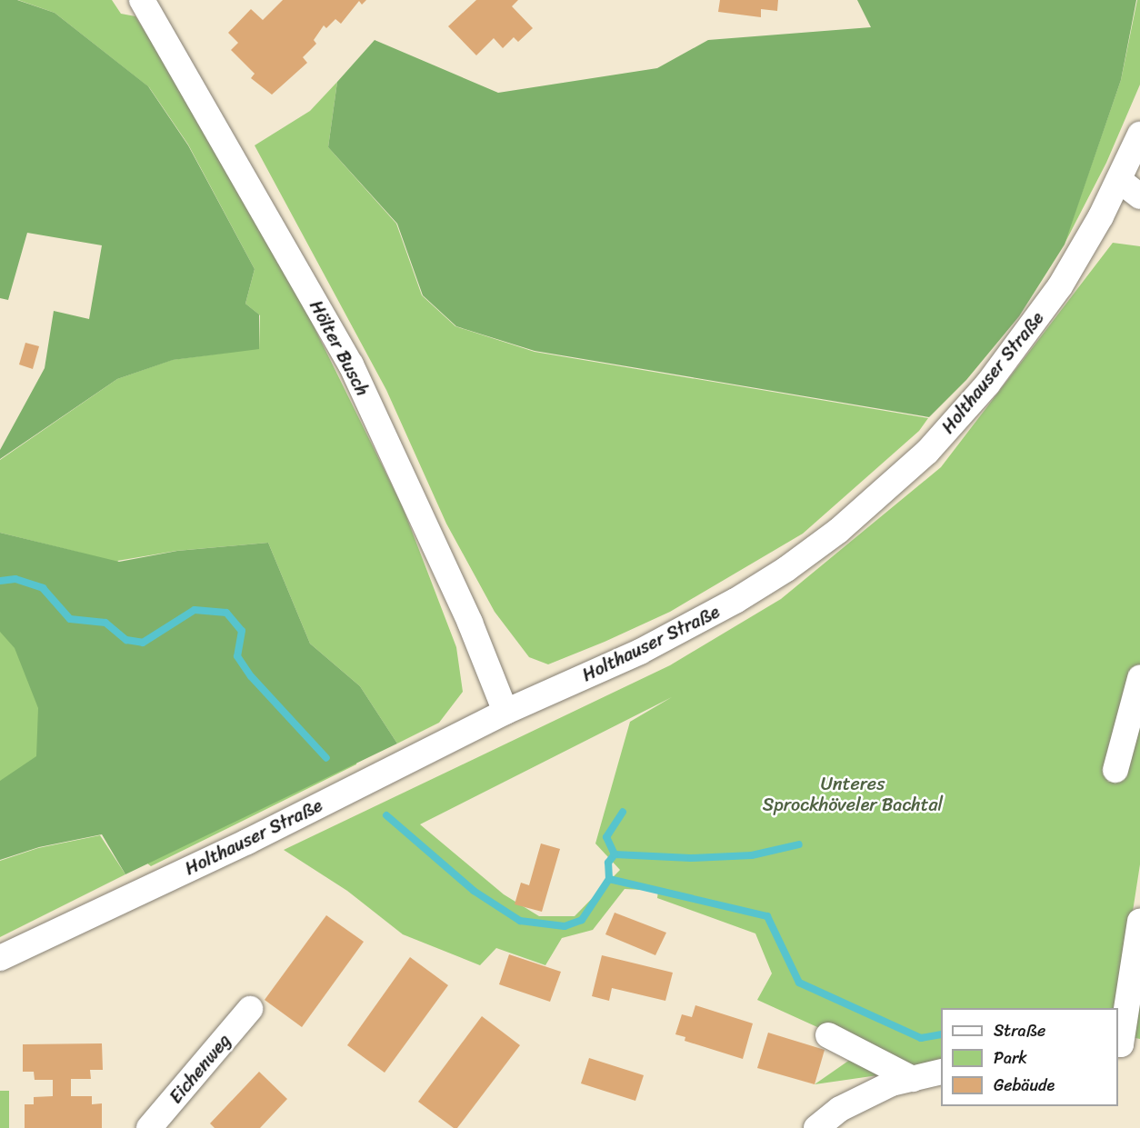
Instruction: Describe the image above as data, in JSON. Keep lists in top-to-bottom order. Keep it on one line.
{"streets":{"street":["Hölter Busch","Holthauser Straße","Eichenweg"]},"crossings":[["Hölter Busch","Holthauser Straße"]],"parks":["Unteres Sprockhöveler Bachtal"],"legend":["Straße","Park","Gebäude"]}
